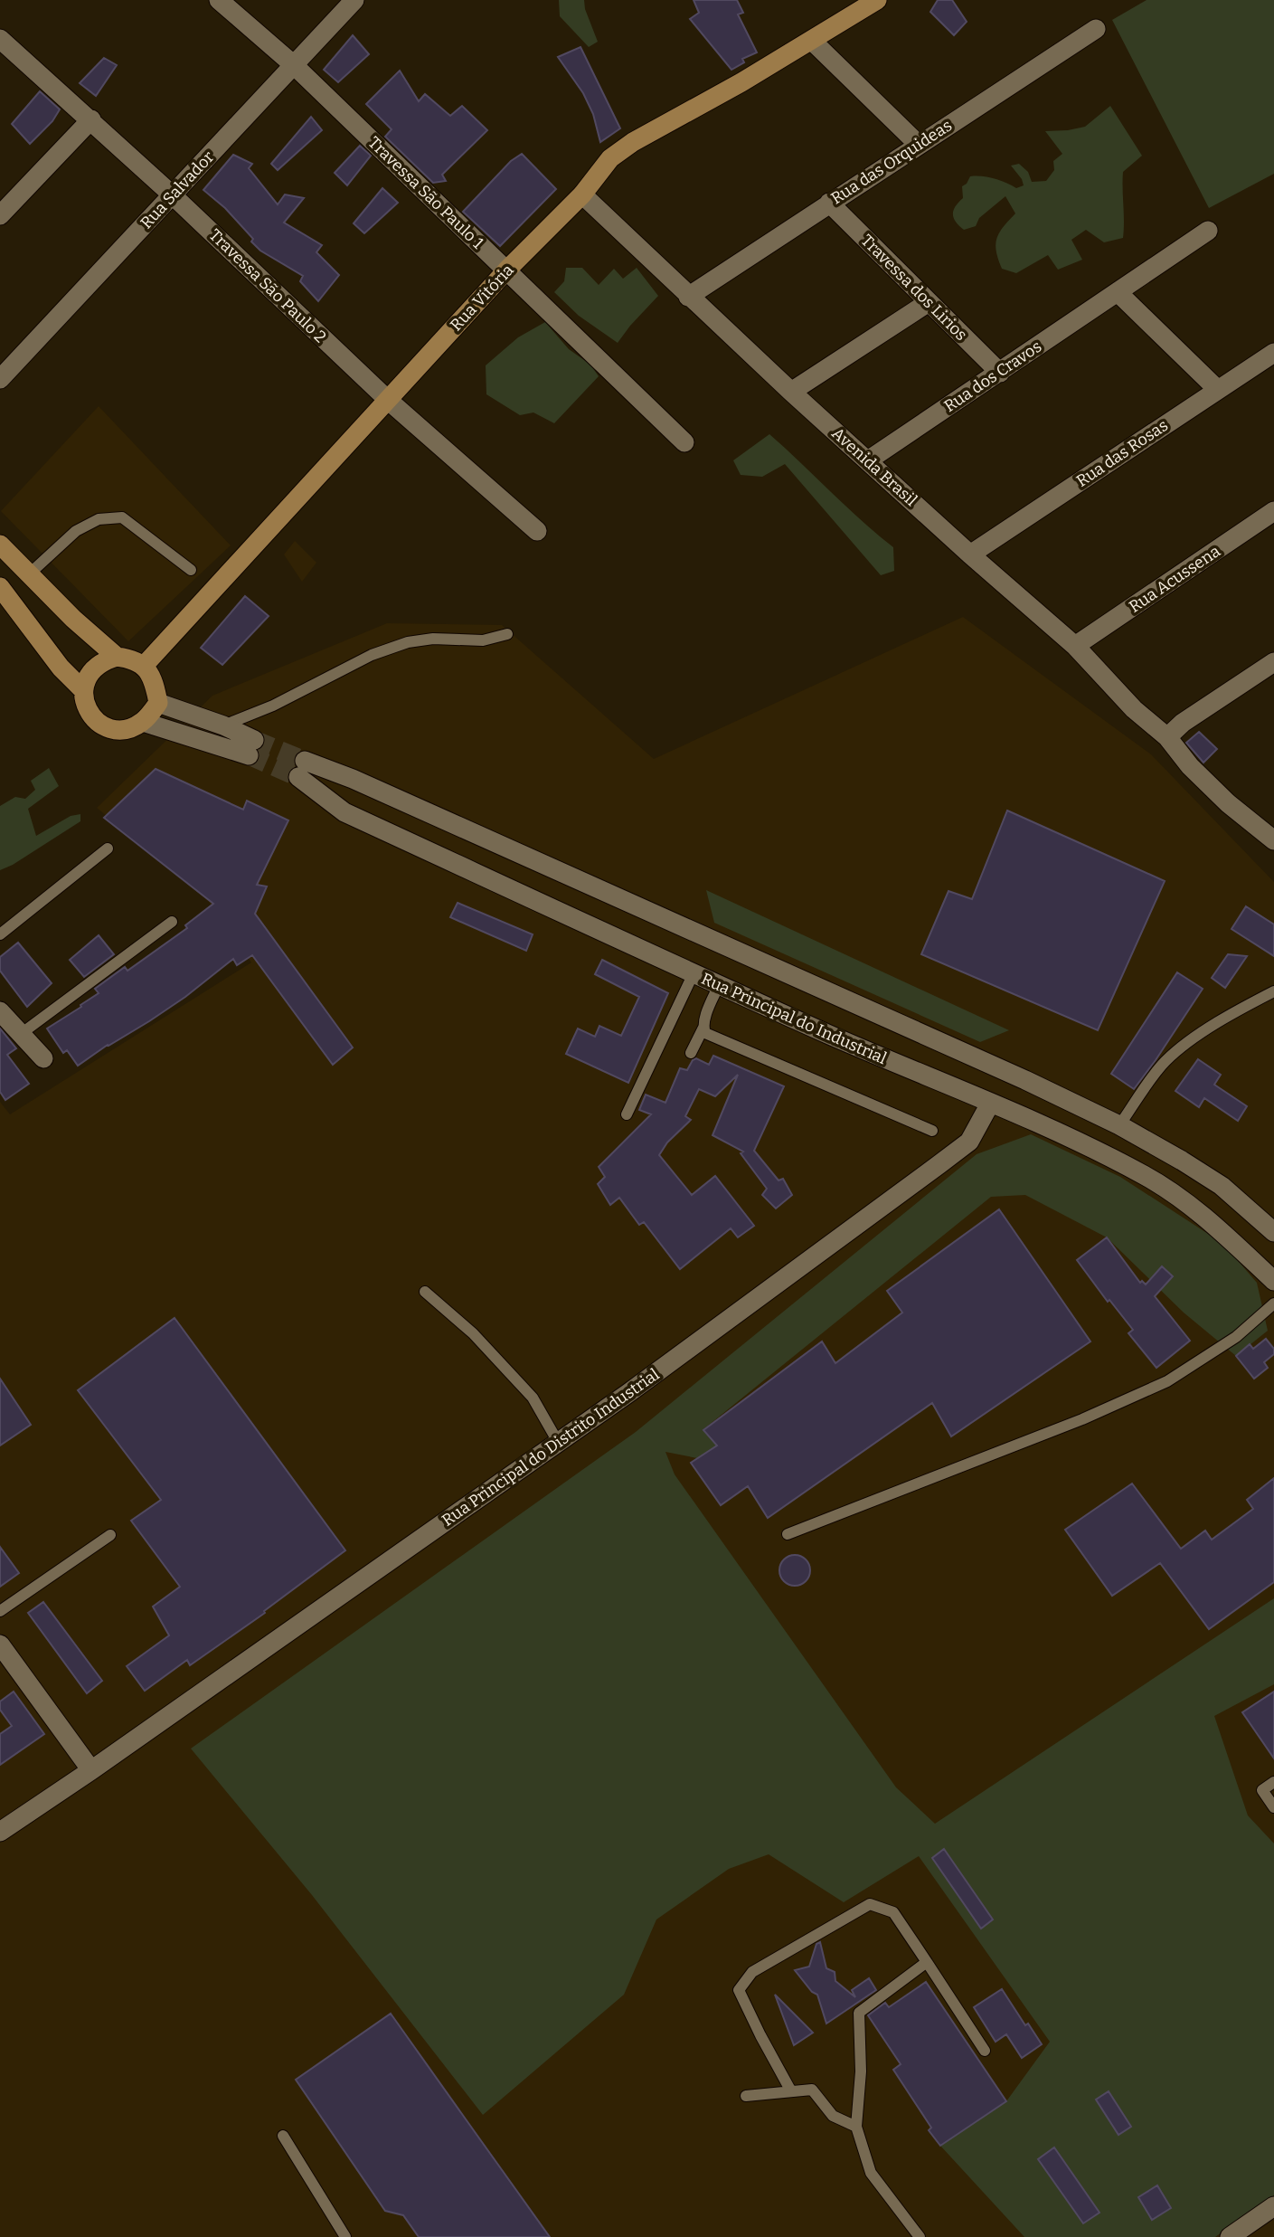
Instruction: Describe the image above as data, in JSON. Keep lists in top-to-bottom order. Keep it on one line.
{"streets":{"street":["Rua das Orquideas","Rua Salvador","Travessa São Paulo 1","Travessa São Paulo 2","Travessa dos Lirios","Rua Vitória","Rua dos Cravos","Rua das Rosas","Avenida Brasil","Rua Acussena","Rua Principal do Industrial","Rua Principal do Distrito Industrial"]},"crossings":[["Rua das Orquideas","Travessa dos Lirios"],["Rua das Orquideas","Avenida Brasil"],["Rua Salvador","Travessa São Paulo 1"],["Rua Salvador","Travessa São Paulo 2"],["Travessa São Paulo 1","Rua Vitória"],["Travessa São Paulo 2","Rua Vitória"],["Travessa dos Lirios","Rua dos Cravos"],["Rua Vitória","Avenida Brasil"],["Rua dos Cravos","Avenida Brasil"],["Rua das Rosas","Avenida Brasil"],["Avenida Brasil","Rua Acussena"],["Rua Principal do Industrial","Rua Principal do Distrito Industrial"]]}
